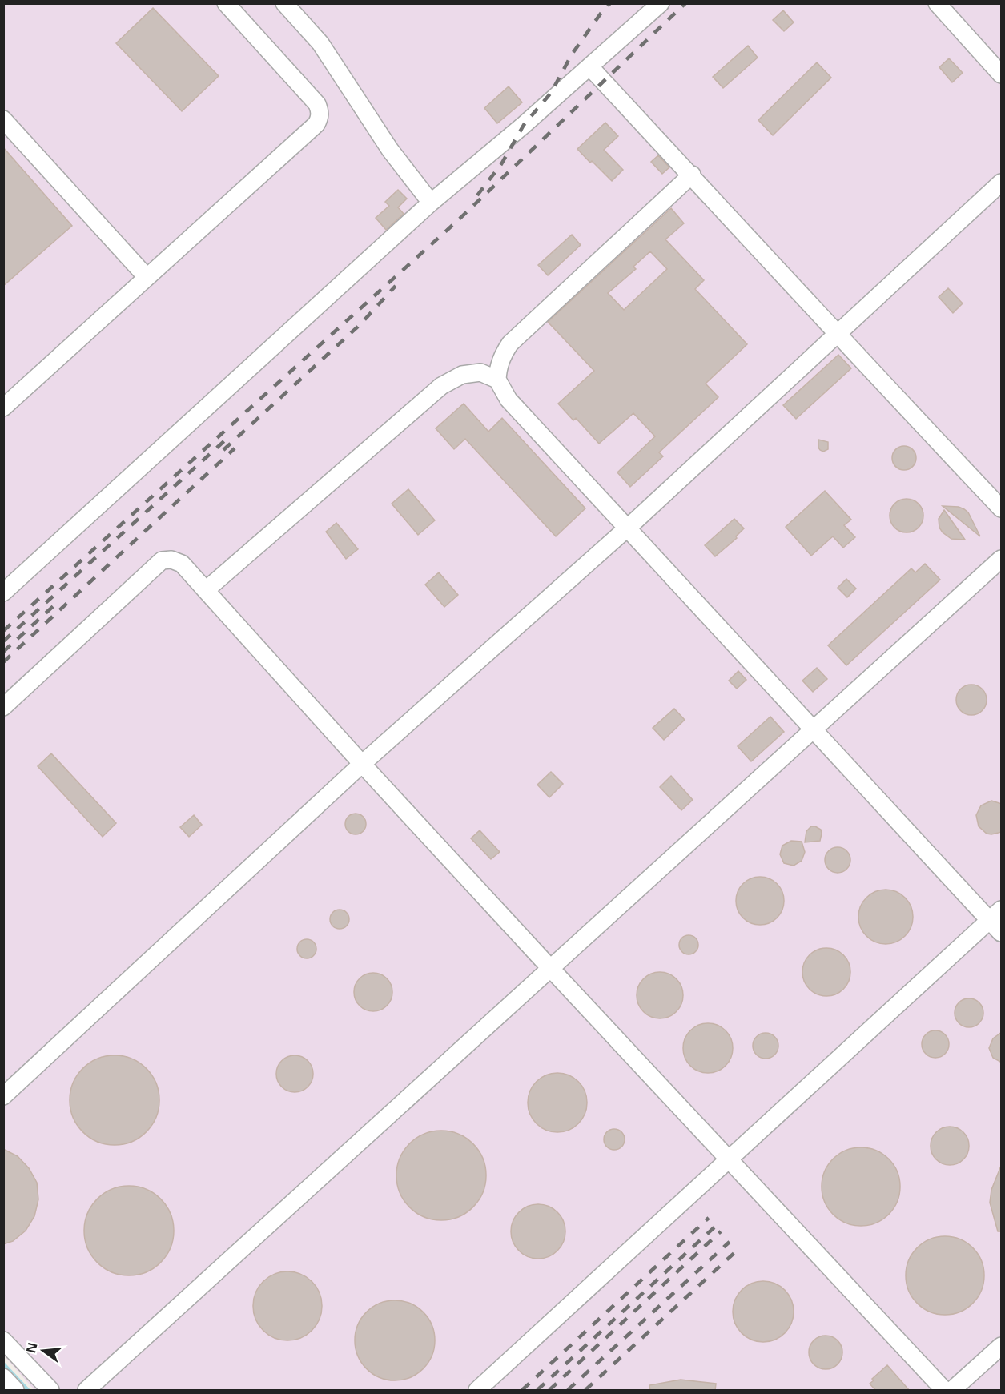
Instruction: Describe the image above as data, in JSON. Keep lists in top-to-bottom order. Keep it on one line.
{"north":"left"}
